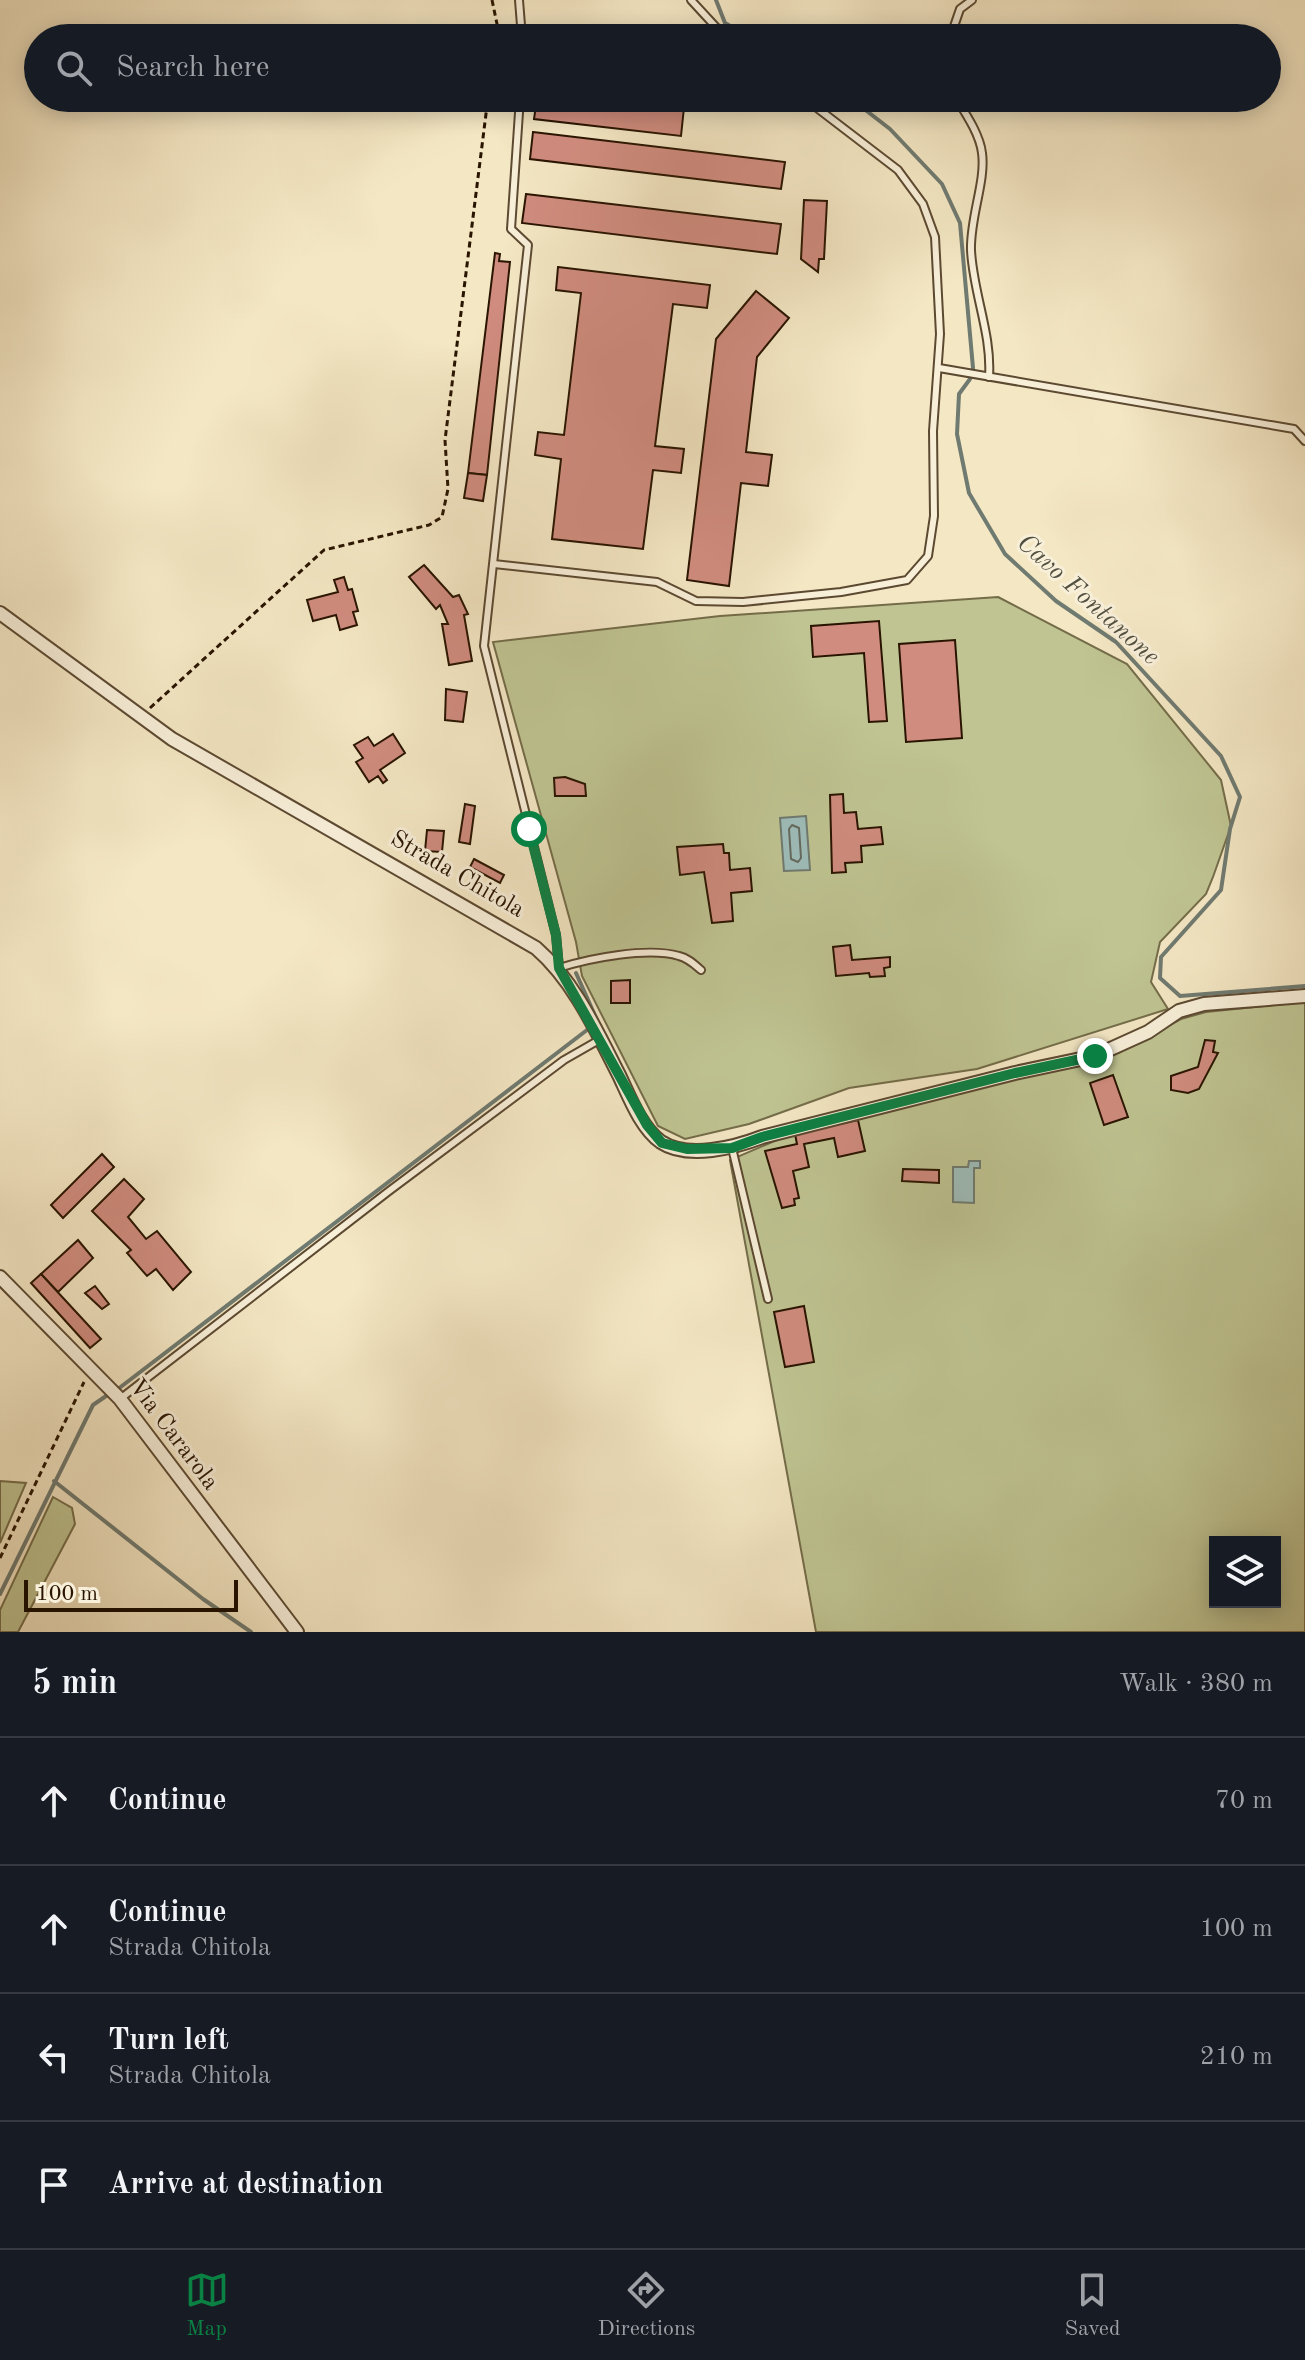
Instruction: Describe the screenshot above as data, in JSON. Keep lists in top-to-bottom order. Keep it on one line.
{"streets":{"street":["Strada Chitola","Via Cararola"]},"water":["Cavo Fontanone"],"scale_bar":"100 m","page":{"search":"Search here","scale":"100 m","heading":["5 min","Walk · 380 m"],"list":[["Continue","70 m"],["Continue","Strada Chitola","100 m"],["Turn left","Strada Chitola","210 m"],"Arrive at destination"],"nav":["Map","Directions","Saved"]}}
